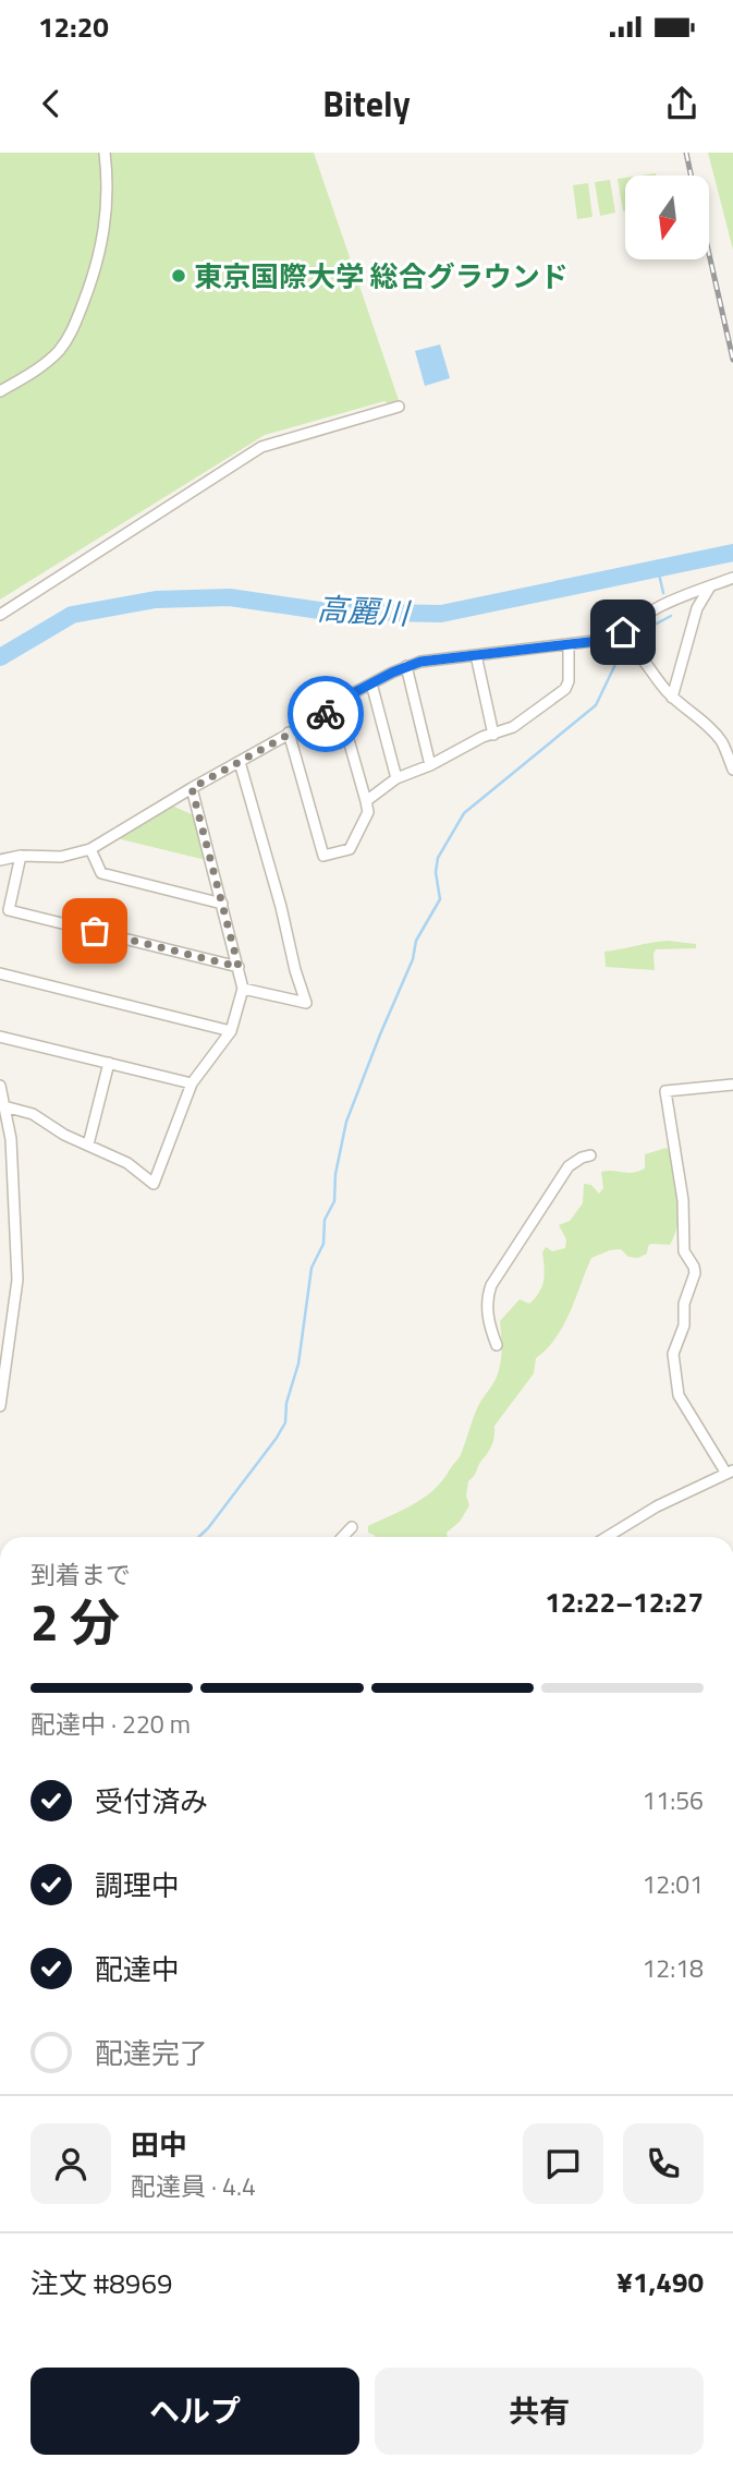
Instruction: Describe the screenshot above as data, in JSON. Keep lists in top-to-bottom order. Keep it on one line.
{"water":["高麗川"],"places":["東京国際大学 総合グラウンド"],"north":"bottom","page":{"status":"12:20","header":"Bitely","heading":["2 分","到着まで","12:22–12:27"],"panel":["田中","配達員 · 4.4","注文 #8969","¥1,490"],"bar":"配達中 · 220 m","list":[["受付済み","11:56"],["調理中","12:01"],["配達中","12:18"],"配達完了"],"buttons":["ヘルプ","共有"]}}
